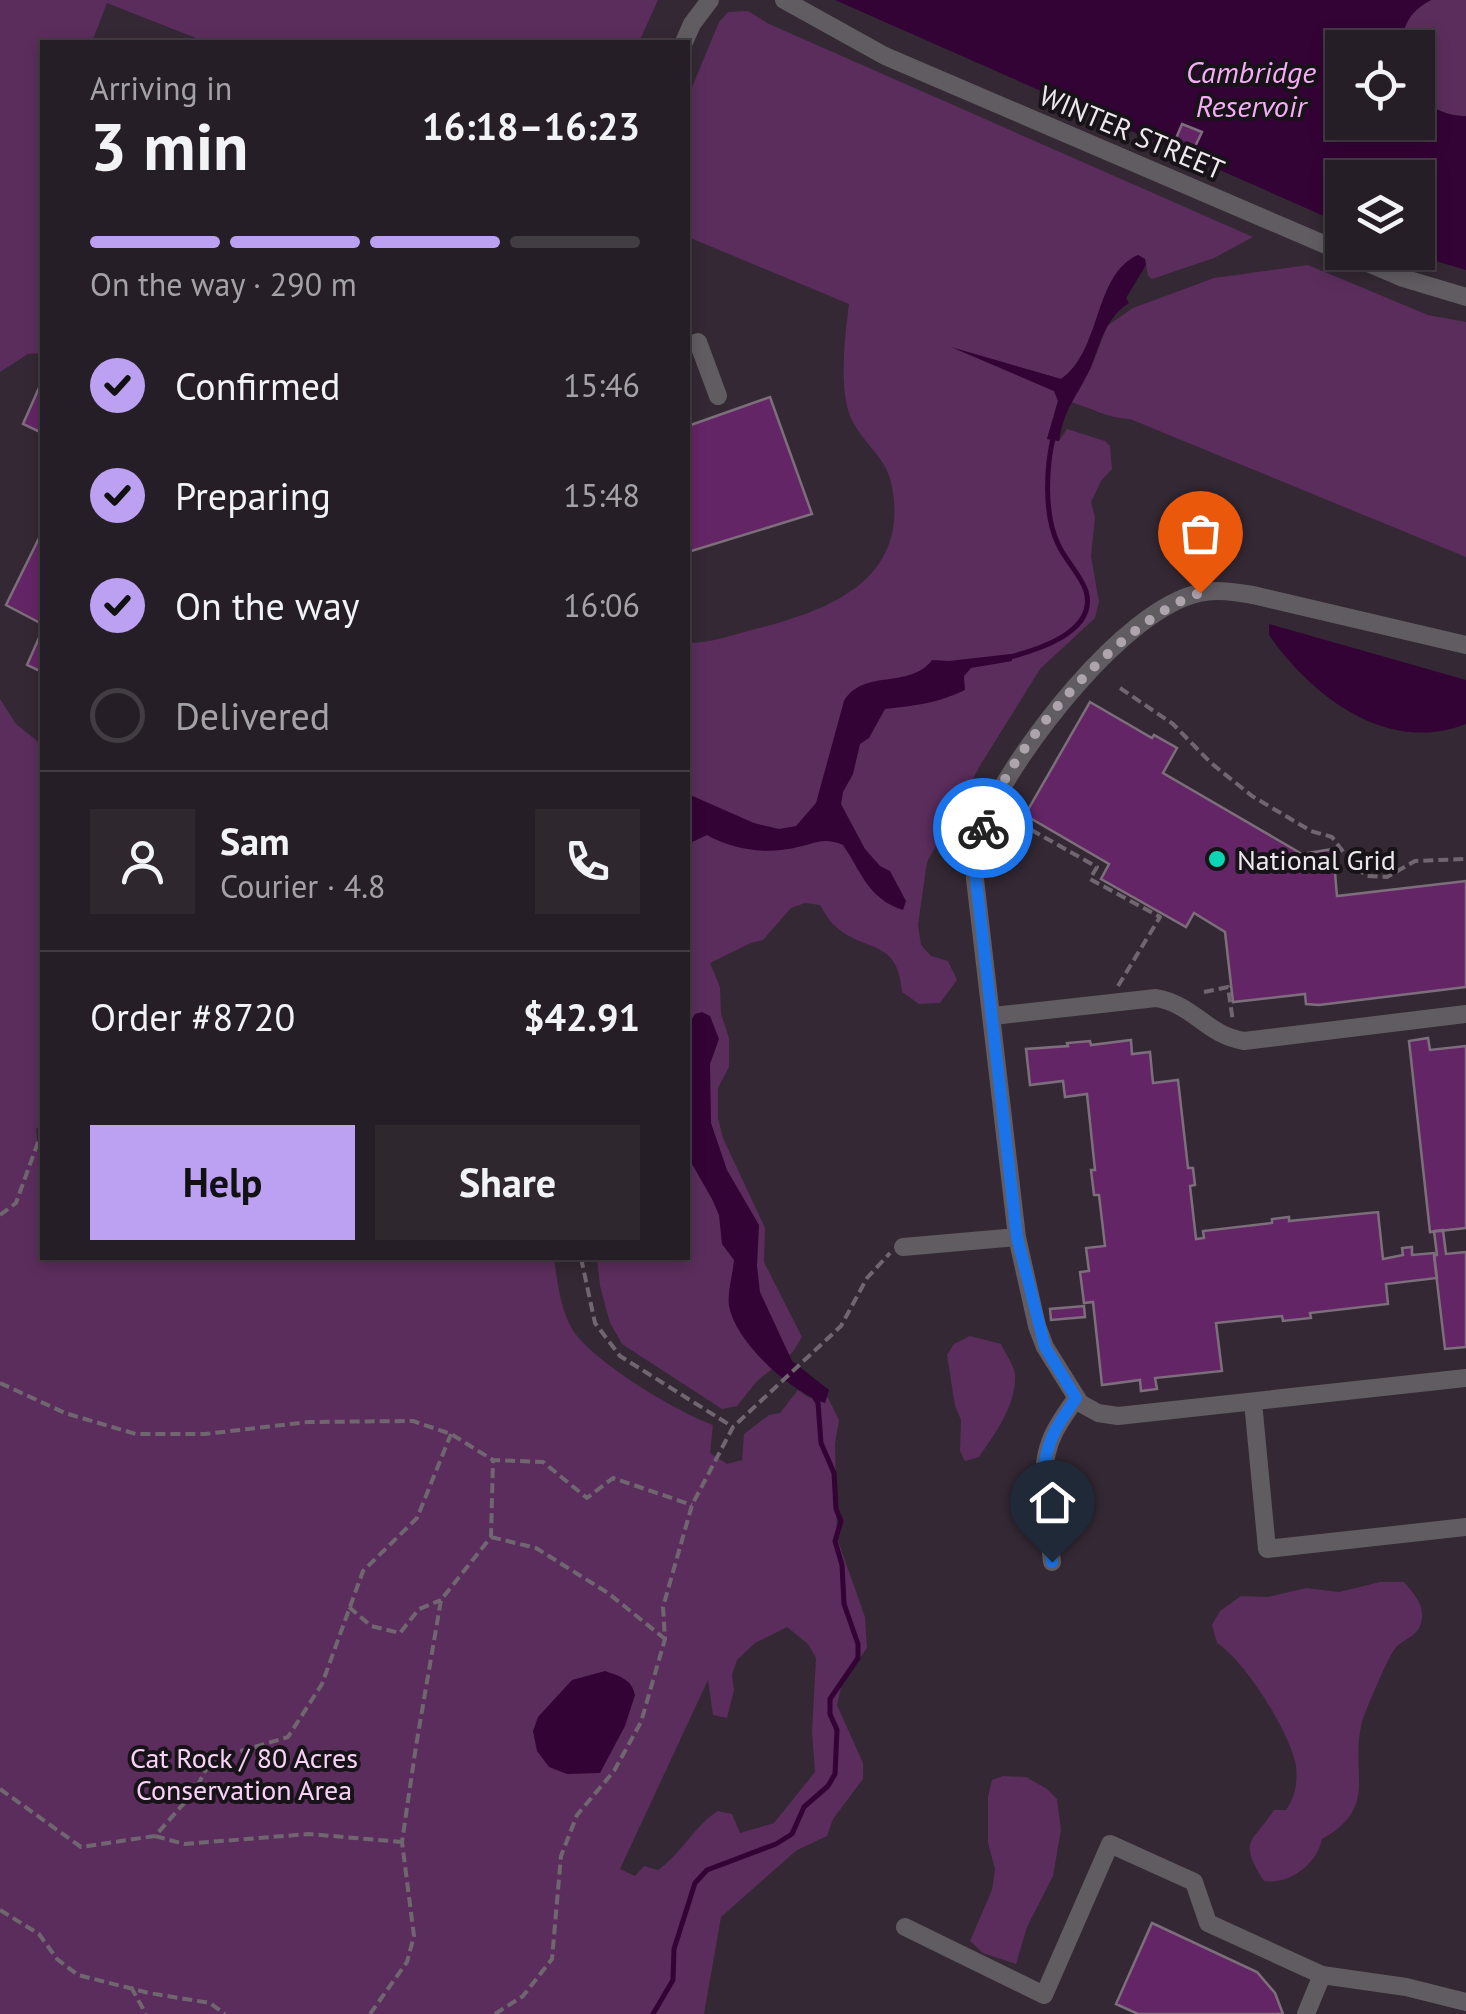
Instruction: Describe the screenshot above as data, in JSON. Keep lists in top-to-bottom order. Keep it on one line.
{"streets":{"street":["WINTER STREET"]},"water":["Cambridge Reservoir"],"parks":["Cat Rock / 80 Acres Conservation Area"],"places":["National Grid"],"page":{"heading":["3 min","Arriving in","16:18–16:23"],"panel":["Sam","Courier · 4.8","Order #8720","$42.91"],"bar":"On the way · 290 m","list":[["Confirmed","15:46"],["Preparing","15:48"],["On the way","16:06"],"Delivered"],"buttons":["Help","Share"]}}
